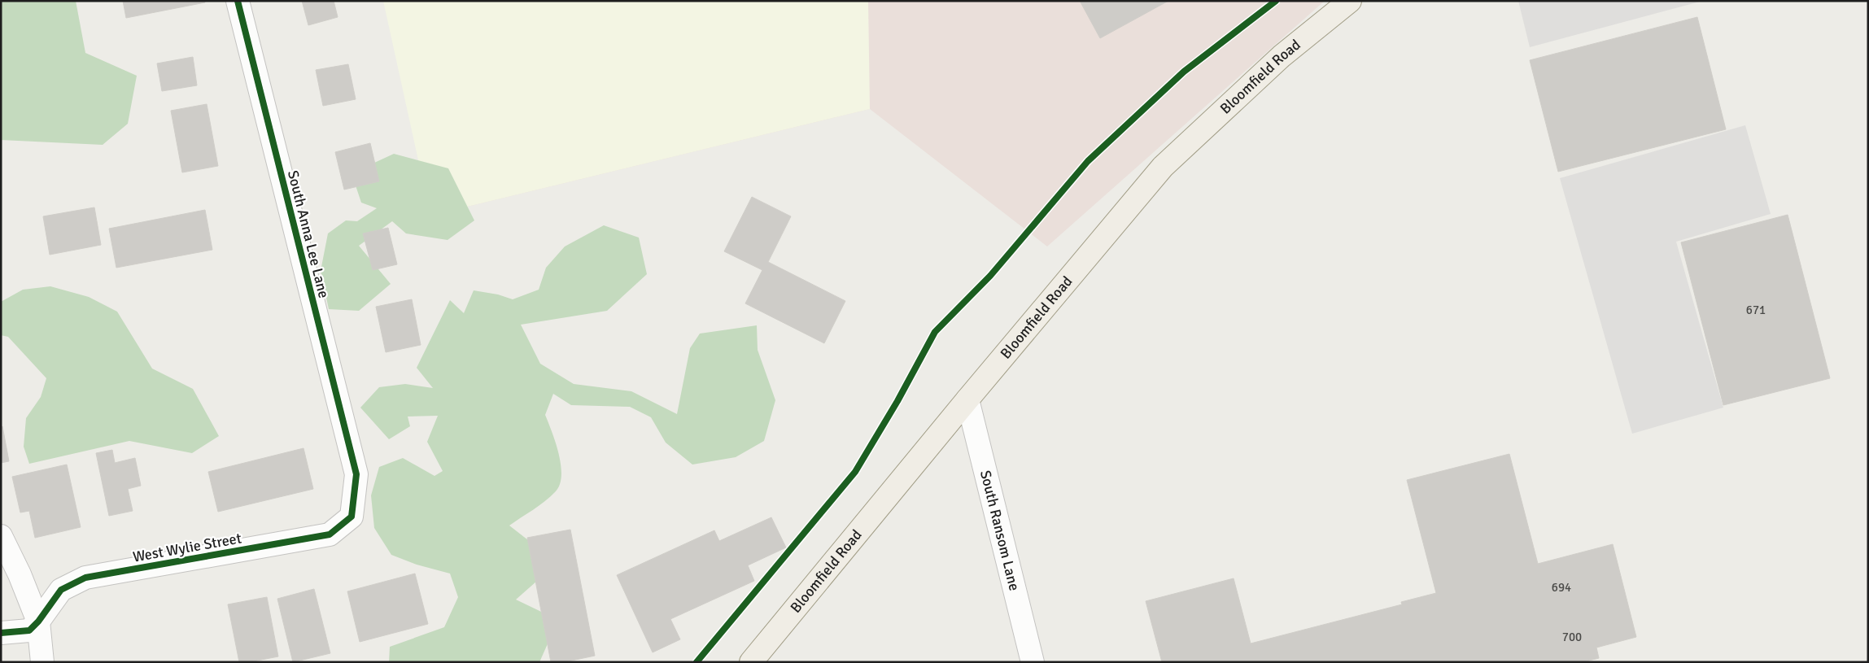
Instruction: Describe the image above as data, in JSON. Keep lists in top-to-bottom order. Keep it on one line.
{"streets":{"main road":["Bloomfield Road"],"street":["South Anna Lee Lane","South Ransom Lane","West Wylie Street"]},"crossings":[["Bloomfield Road","South Ransom Lane"],["South Anna Lee Lane","West Wylie Street"]],"house_numbers":["671","694","700"]}
